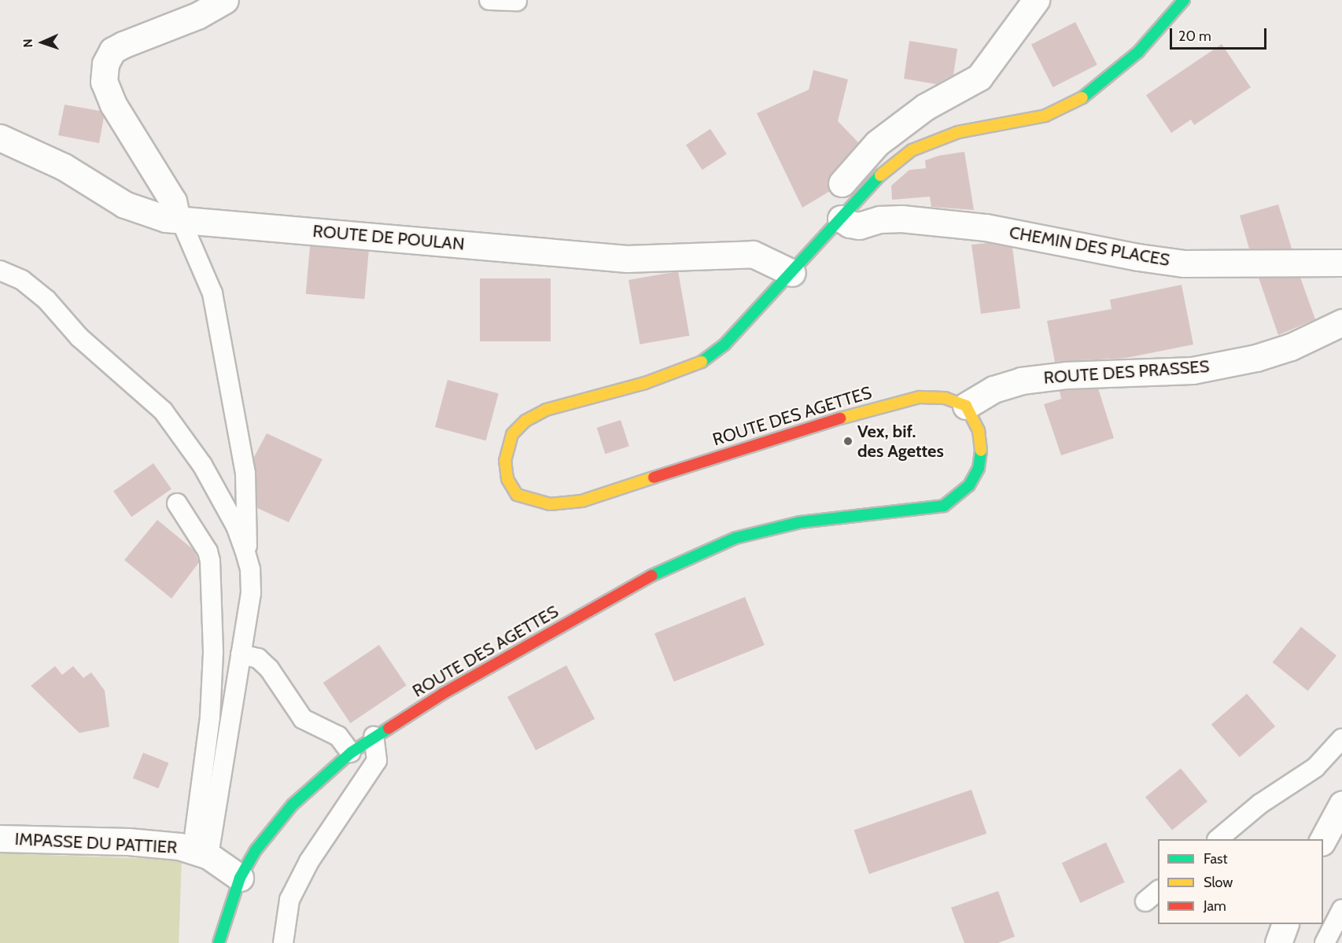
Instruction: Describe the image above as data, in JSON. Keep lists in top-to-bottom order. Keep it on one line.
{"streets":{"street":["ROUTE DE POULAN","CHEMIN DES PLACES","ROUTE DES PRASSES","ROUTE DES AGETTES","IMPASSE DU PATTIER"]},"crossings":[["ROUTE DE POULAN","ROUTE DES AGETTES"],["CHEMIN DES PLACES","ROUTE DES AGETTES"],["ROUTE DES PRASSES","ROUTE DES AGETTES"],["ROUTE DES AGETTES","IMPASSE DU PATTIER"]],"places":["Vex, bif. des Agettes"],"legend":["Fast","Slow","Jam"],"scale_bar":"20 m","north":"left"}
